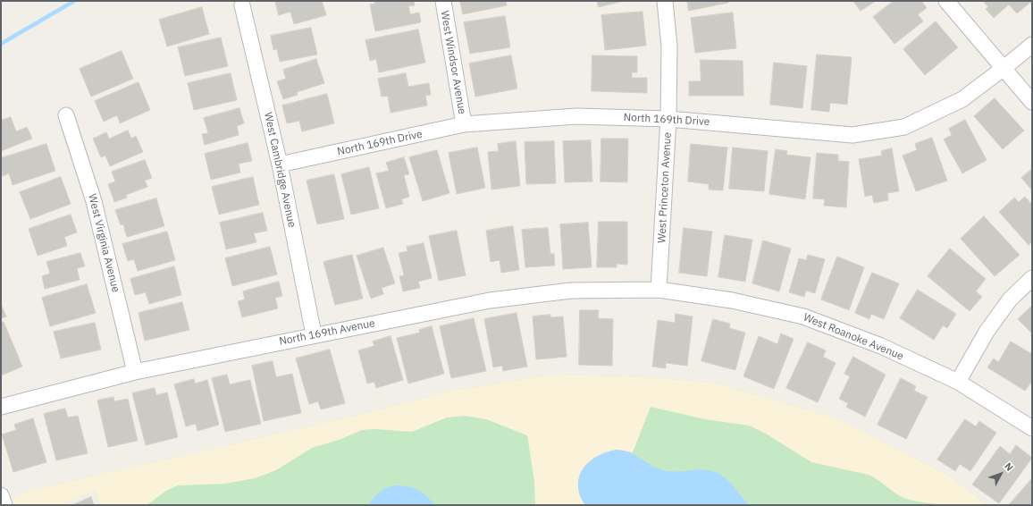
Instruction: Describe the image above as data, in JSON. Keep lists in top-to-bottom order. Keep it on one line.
{"streets":{"street":["West Windsor Avenue","North 169th Drive","West Cambridge Avenue","West Princeton Avenue","West Virginia Avenue","North 169th Avenue","West Roanoke Avenue"]},"crossings":[["West Windsor Avenue","North 169th Drive"],["North 169th Drive","West Cambridge Avenue"],["North 169th Drive","West Princeton Avenue"],["West Cambridge Avenue","North 169th Avenue"],["West Princeton Avenue","North 169th Avenue"],["West Princeton Avenue","West Roanoke Avenue"],["West Virginia Avenue","North 169th Avenue"],["North 169th Avenue","West Roanoke Avenue"]],"north":"top right"}
